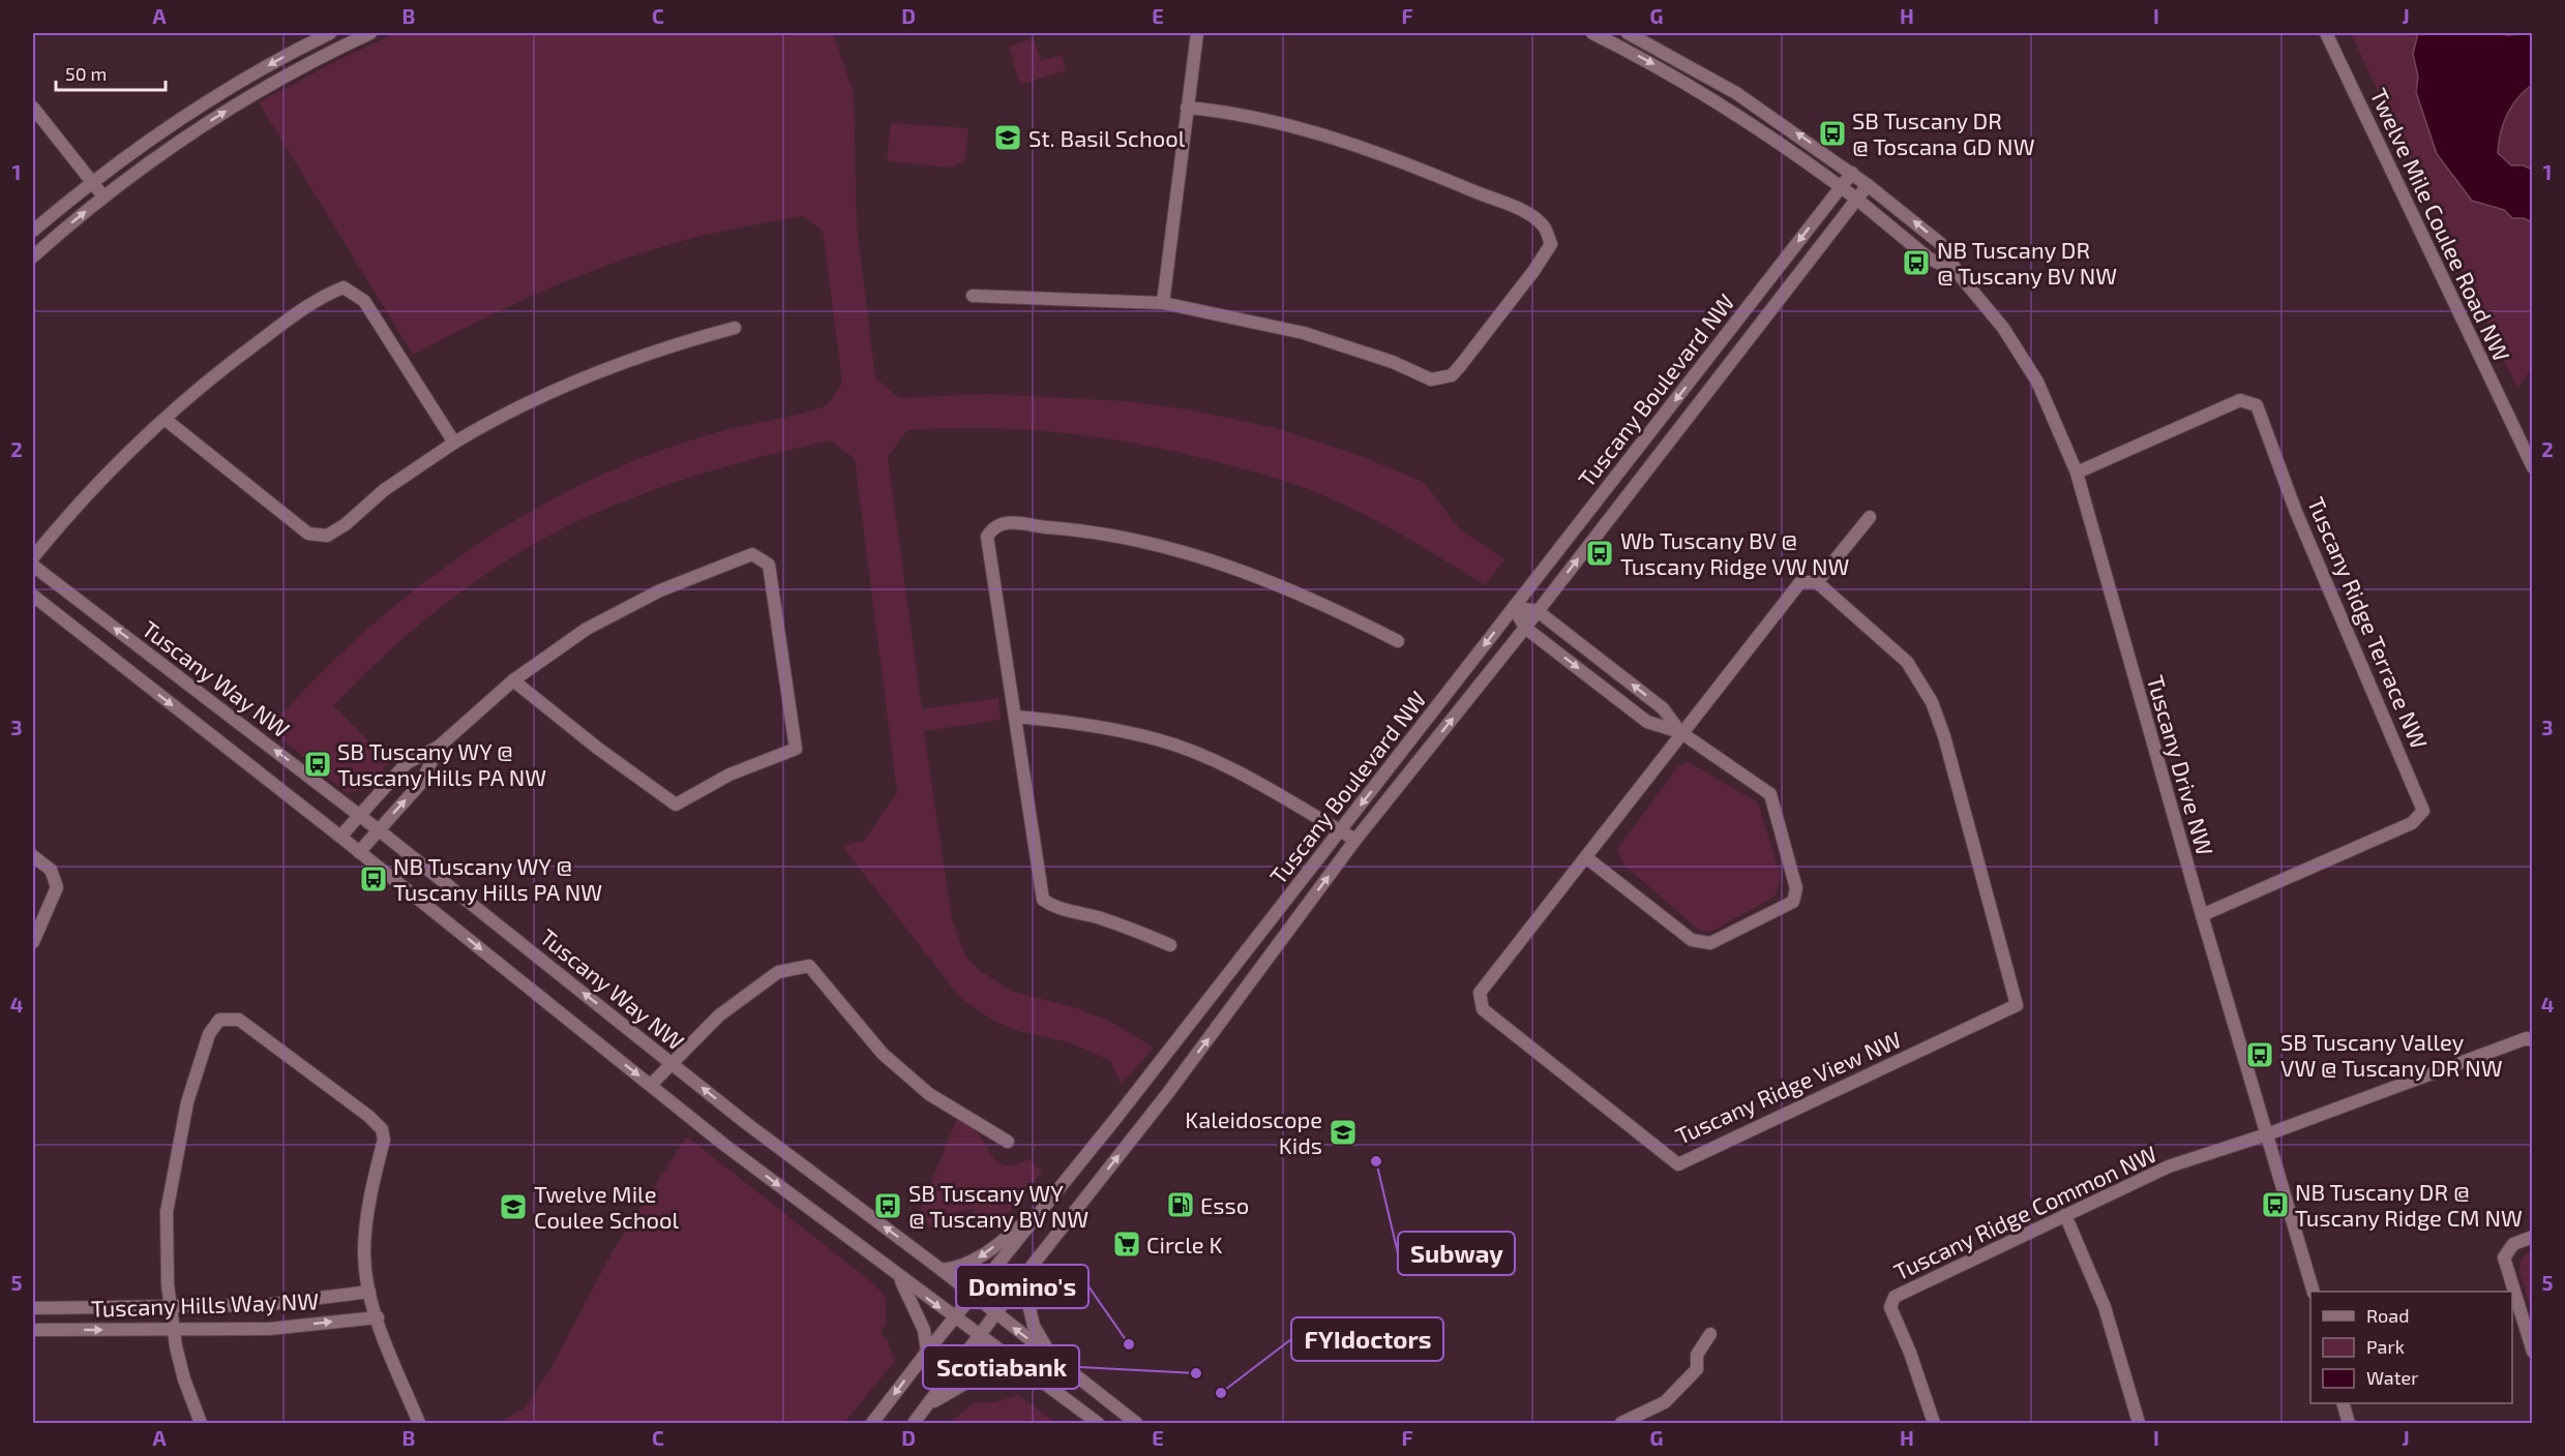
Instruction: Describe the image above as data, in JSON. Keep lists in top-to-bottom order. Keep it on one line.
{"streets":{"street":["Twelve Mile Coulee Road NW","Tuscany Boulevard NW","Tuscany Ridge Terrace NW","Tuscany Way NW","Tuscany Drive NW","Tuscany Ridge View NW","Tuscany Ridge Common NW","Tuscany Hills Way NW"]},"crossings":[["Tuscany Boulevard NW","Tuscany Way NW"],["Tuscany Boulevard NW","Tuscany Drive NW"],["Tuscany Ridge Terrace NW","Tuscany Drive NW"],["Tuscany Drive NW","Tuscany Ridge Common NW"]],"places":{"bus stop":["SB Tuscany DR @ Toscana GD NW","NB Tuscany DR @ Tuscany BV NW","Wb Tuscany BV @ Tuscany Ridge VW NW","SB Tuscany WY @ Tuscany Hills PA NW","NB Tuscany WY @ Tuscany Hills PA NW","SB Tuscany Valley VW @ Tuscany DR NW","NB Tuscany DR @ Tuscany Ridge CM NW","SB Tuscany WY @ Tuscany BV NW"],"school or university":["St. Basil School","Kaleidoscope Kids","Twelve Mile Coulee School"],"other":["Subway","Domino's","Scotiabank","FYIdoctors"],"fuel station":["Esso"],"supermarket":["Circle K"]},"legend":["Road","Park","Water"],"scale_bar":"50 m","grid":{"columns":["A","B","C","D","E","F","G","H","I","J"],"rows":["1","2","3","4","5"]}}
